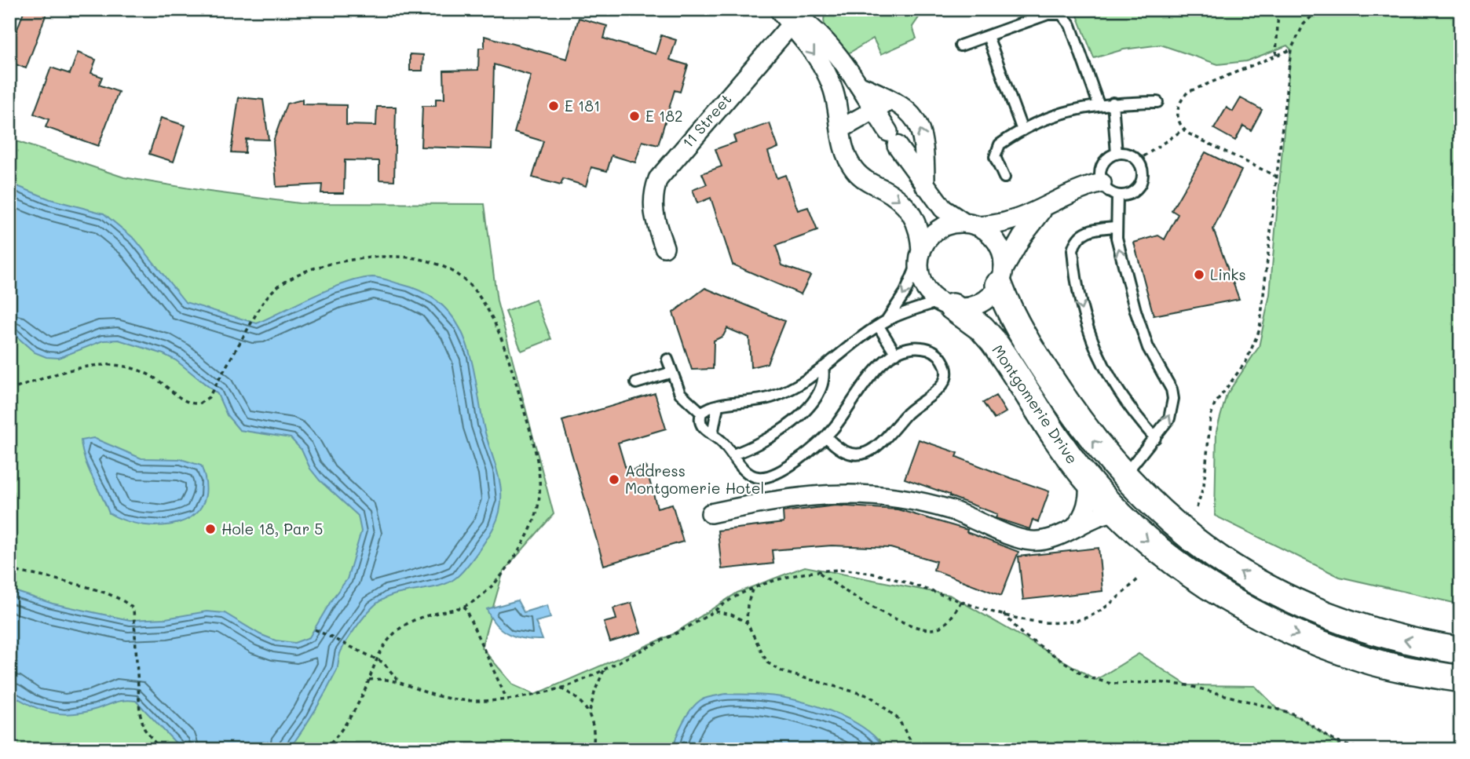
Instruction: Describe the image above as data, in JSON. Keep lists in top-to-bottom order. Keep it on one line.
{"streets":{"street":["11 Street","Montgomerie Drive"]},"places":["E 181","E 182","Links","Address Montgomerie Hotel","Hole 18, Par 5"]}
